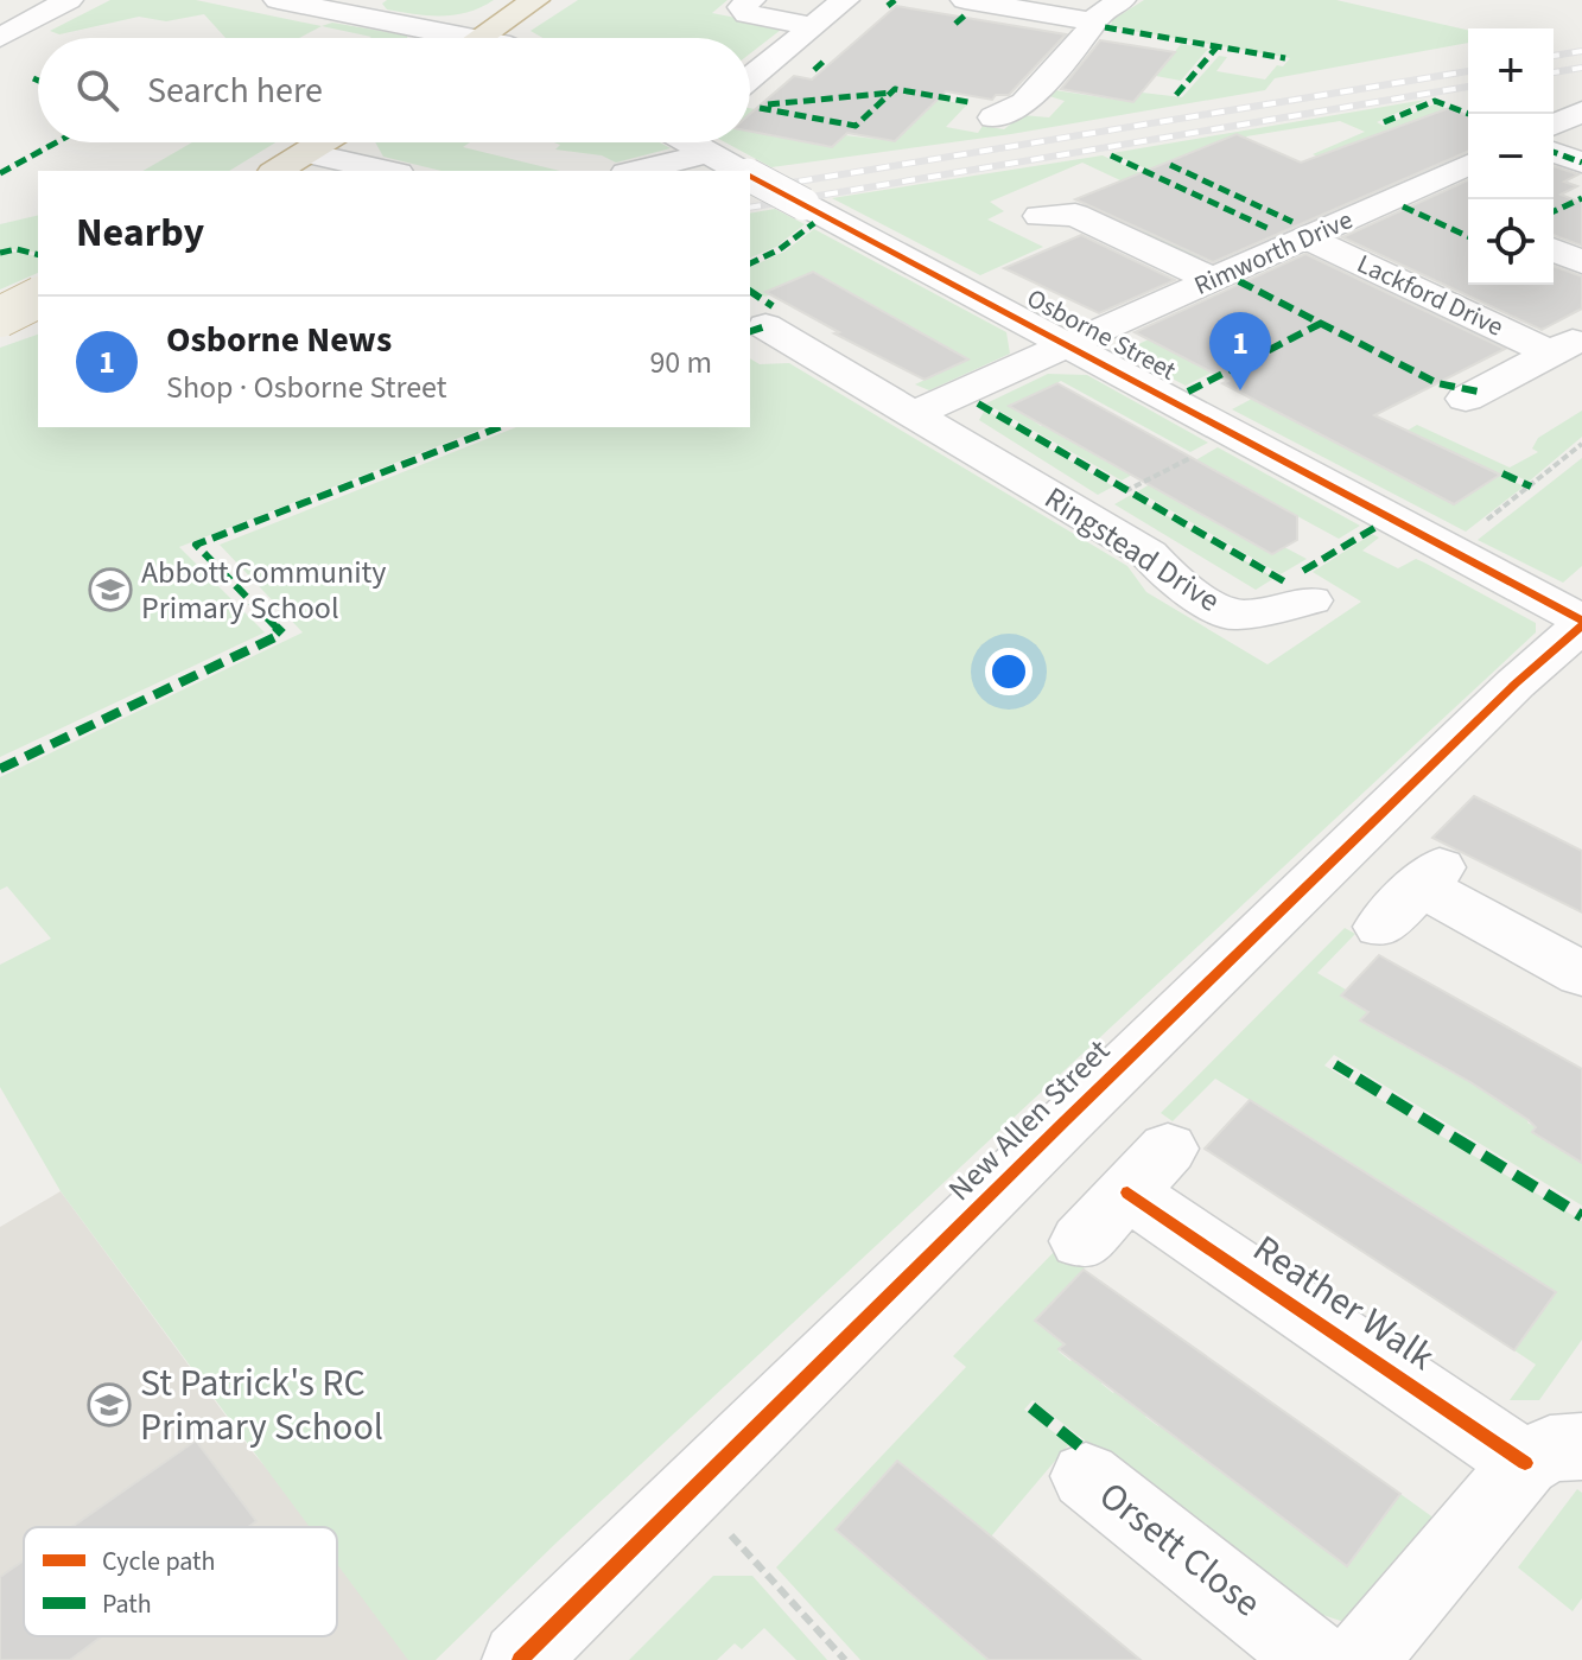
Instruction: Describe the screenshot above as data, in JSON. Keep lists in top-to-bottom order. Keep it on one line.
{"streets":{"street":["Rimworth Drive","Lackford Drive","Osborne Street","Ringstead Drive","New Allen Street","Reather Walk","Orsett Close"]},"crossings":[["Rimworth Drive","Lackford Drive"],["Rimworth Drive","Osborne Street"],["Osborne Street","New Allen Street"]],"places":{"school or university":["Abbott Community Primary School","St Patrick's RC Primary School"]},"legend":["Cycle path","Path"],"page":{"map_buttons":["+","−"],"search":"Search here","heading":"Nearby","list":[{"mark":"1","name":"Osborne News","note":"Shop · Osborne Street","value":"90 m"}],"pins":"1"}}
